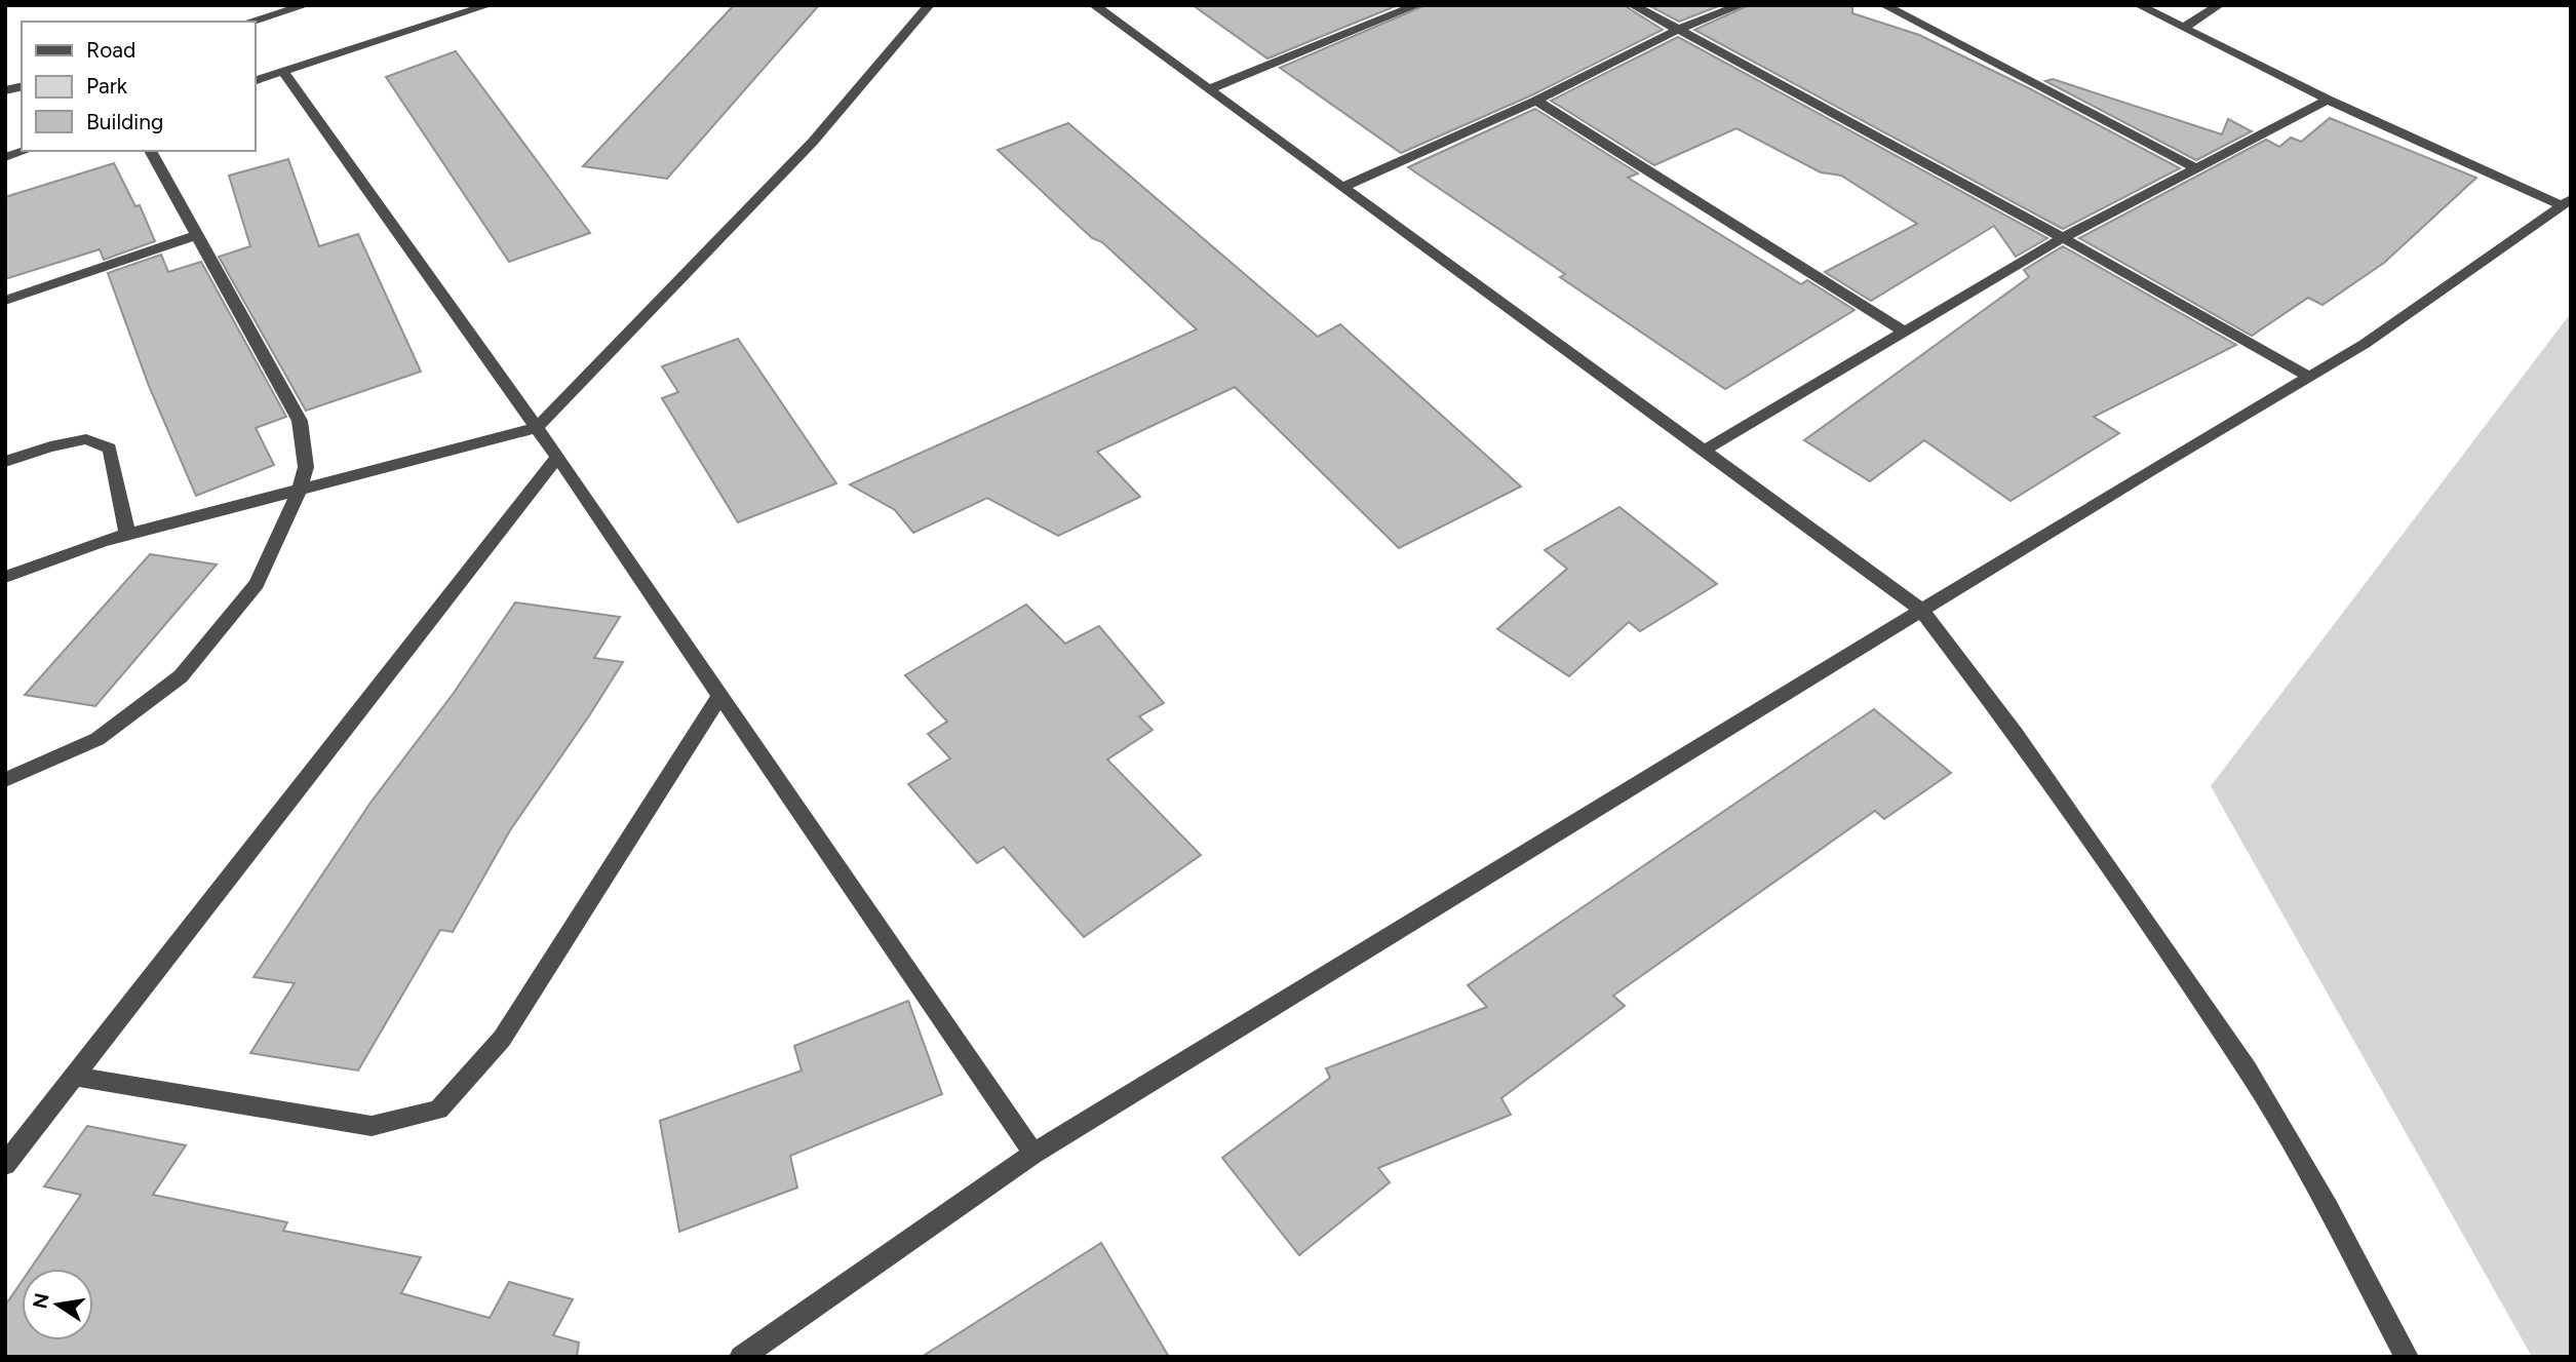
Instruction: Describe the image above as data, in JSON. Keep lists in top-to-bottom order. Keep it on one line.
{"legend":["Road","Park","Building"],"north":"left"}
